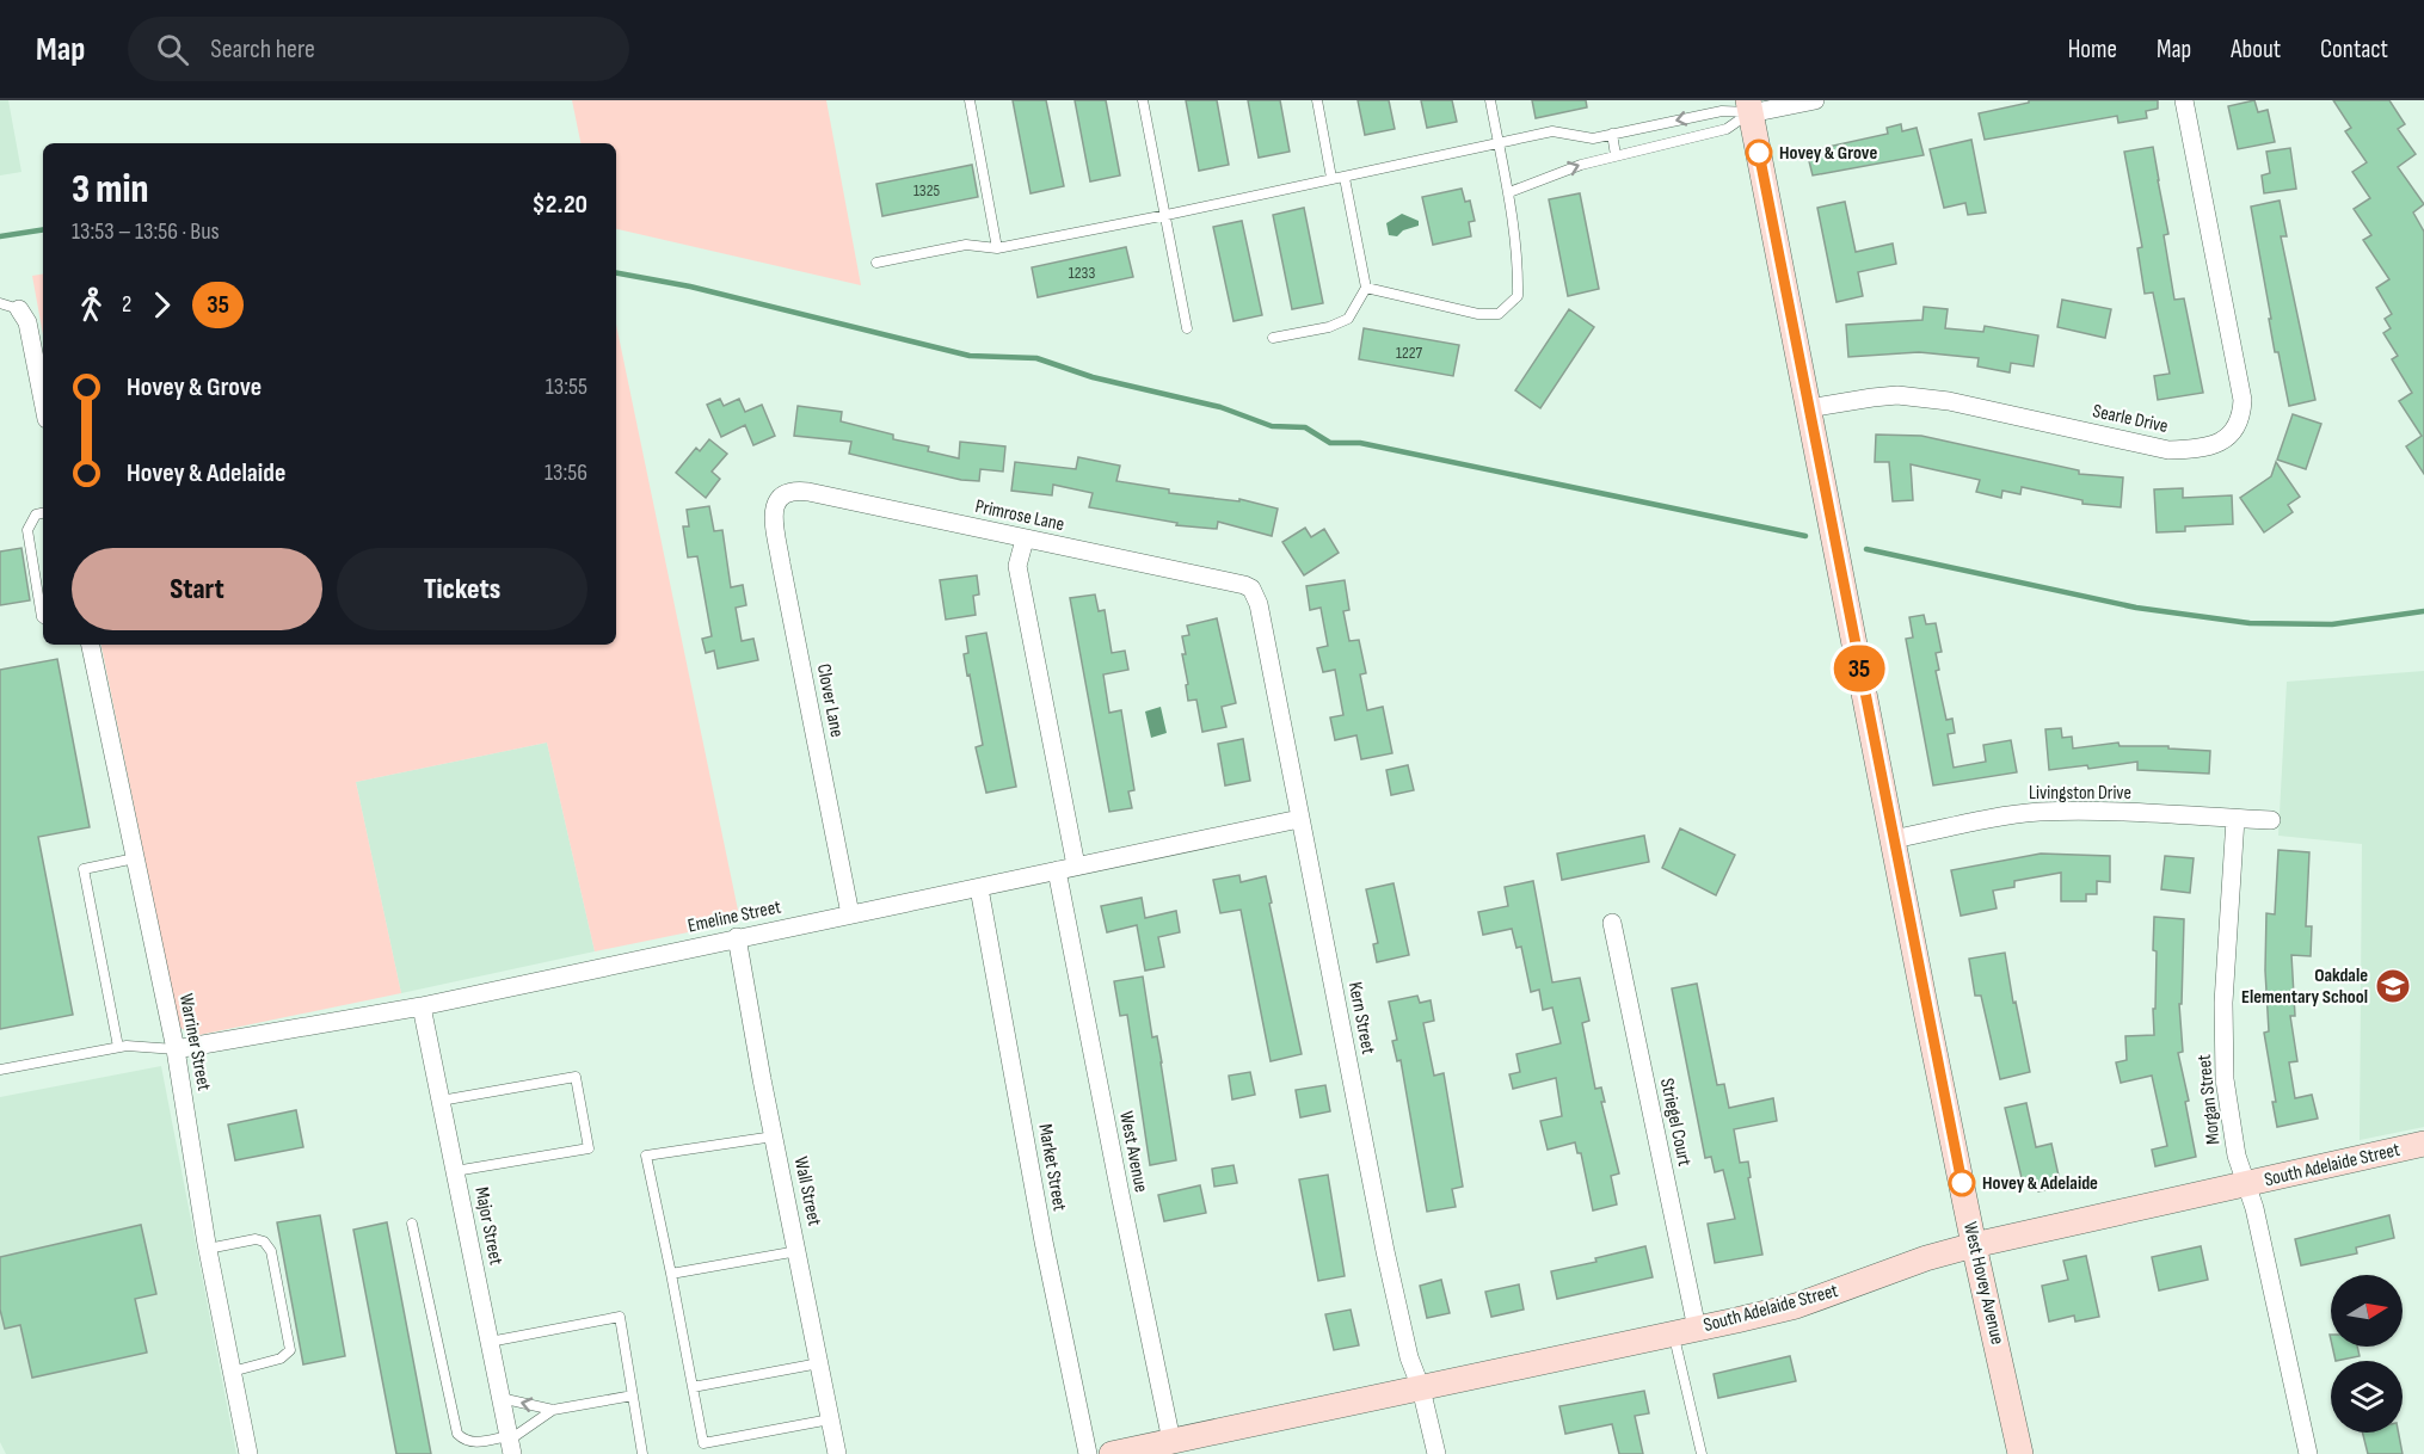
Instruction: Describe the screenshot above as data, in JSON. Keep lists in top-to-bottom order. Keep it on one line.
{"streets":{"main road":["South Adelaide Street","West Hovey Avenue"],"street":["Searle Drive","Primrose Lane","Clover Lane","Livingston Drive","Emeline Street","Kern Street","Warriner Street","Morgan Street","Striegel Court","West Avenue","Market Street","Wall Street","Major Street"]},"crossings":[["Searle Drive","West Hovey Avenue"],["Primrose Lane","Clover Lane"],["Primrose Lane","Kern Street"],["Clover Lane","Emeline Street"],["Livingston Drive","Morgan Street"],["Livingston Drive","West Hovey Avenue"],["Emeline Street","Kern Street"],["Emeline Street","Warriner Street"],["Emeline Street","West Avenue"],["Emeline Street","Market Street"],["Emeline Street","Wall Street"],["Emeline Street","Major Street"],["Kern Street","South Adelaide Street"],["Morgan Street","South Adelaide Street"],["Striegel Court","South Adelaide Street"],["West Avenue","South Adelaide Street"],["South Adelaide Street","West Hovey Avenue"]],"places":{"other":["Hovey & Grove","Hovey & Adelaide"],"school or university":["Oakdale Elementary School"]},"lines":["bus line 35"],"house_numbers":["1325","1233","1227"],"north":"right","page":{"header":"Map","search":"Search here","nav":["Home","Map","About","Contact"],"on_map":"35","heading":["3 min","13:53 – 13:56 · Bus","$2.20"],"legs":["2","35"],"list":[{"name":"Hovey & Grove","value":"13:55"},{"name":"Hovey & Adelaide","value":"13:56"}],"buttons":["Start","Tickets"]}}
